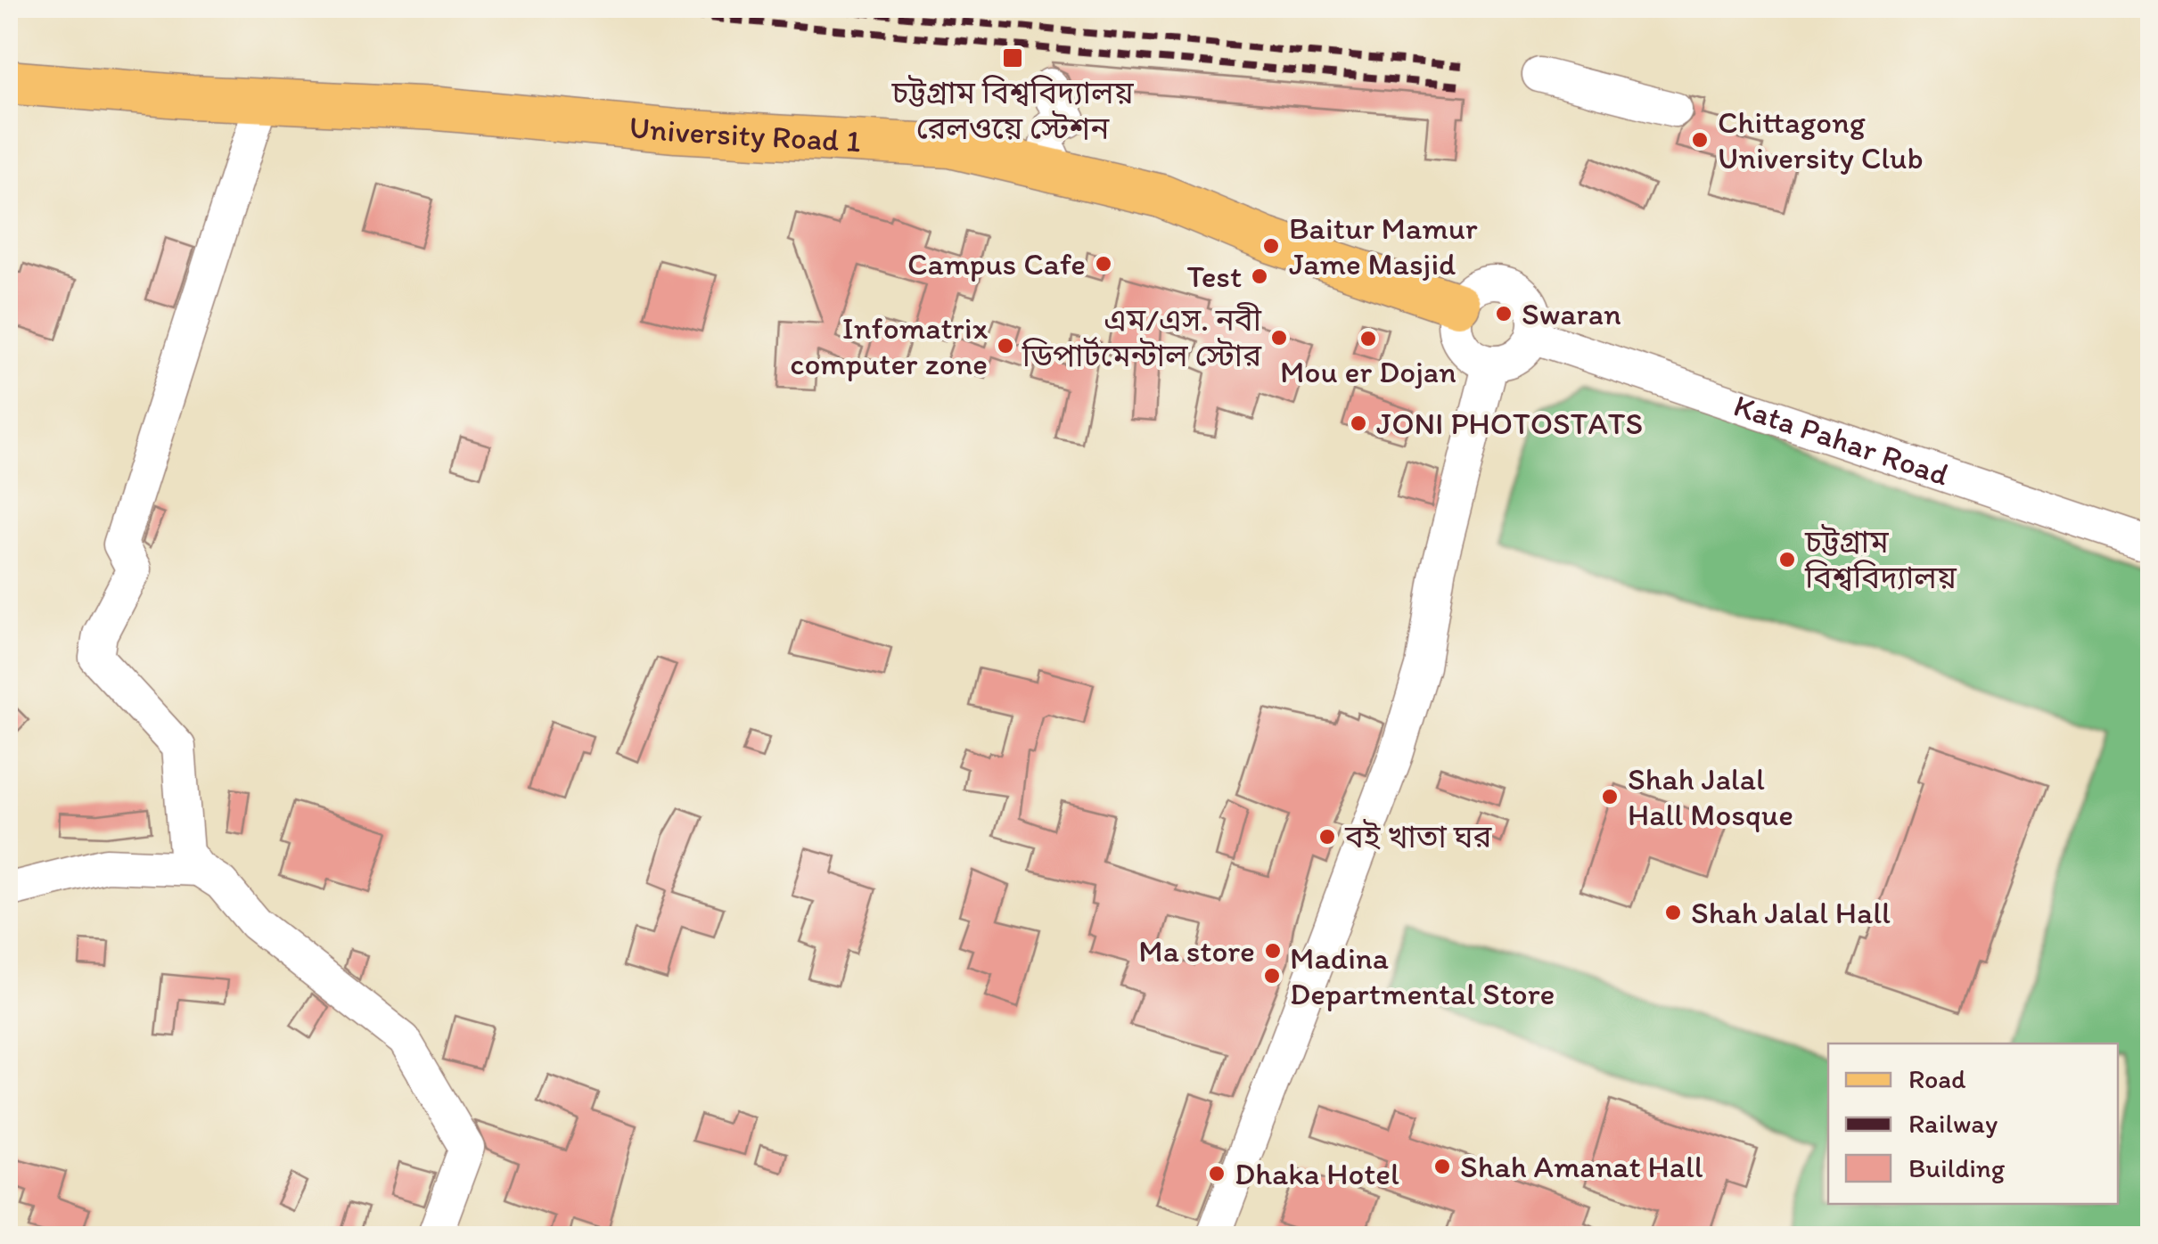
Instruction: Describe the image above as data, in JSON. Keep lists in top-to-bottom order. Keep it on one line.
{"streets":{"main road":["University Road 1"],"street":["Kata Pahar Road"]},"crossings":[["University Road 1","Kata Pahar Road"]],"places":{"transit":["চট্টগ্রাম বিশ্ববিদ্যালয় রেলওয়ে স্টেশন"],"other":["Chittagong University Club","Baitur Mamur Jame Masjid","Campus Cafe","Test","Swaran","এম/এস. নবী ডিপার্টমেন্টাল স্টোর","Mou er Dojan","Infomatrix computer zone","JONI PHOTOSTATS","চট্টগ্রাম বিশ্ববিদ্যালয়","Shah Jalal Hall Mosque","বই খাতা ঘর","Shah Jalal Hall","Ma store","Madina Departmental Store","Shah Amanat Hall","Dhaka Hotel"]},"legend":["Road","Railway","Building"]}
